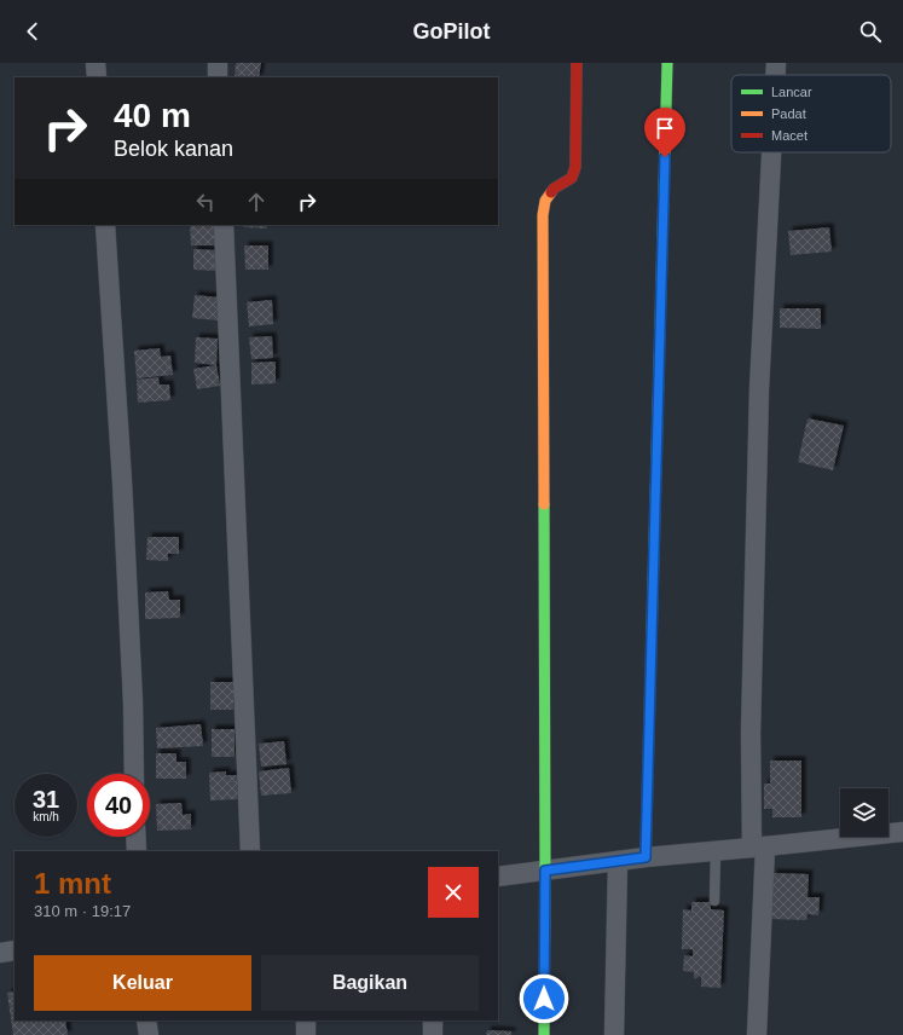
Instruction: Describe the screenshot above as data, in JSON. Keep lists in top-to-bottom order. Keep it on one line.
{"legend":["Lancar","Padat","Macet"],"page":{"header":"GoPilot","turn":["40 m","Belok kanan"],"speed":"31 km/h","limit":"40","heading":["1 mnt","310 m · 19:17"],"buttons":["Keluar","Bagikan"]}}
